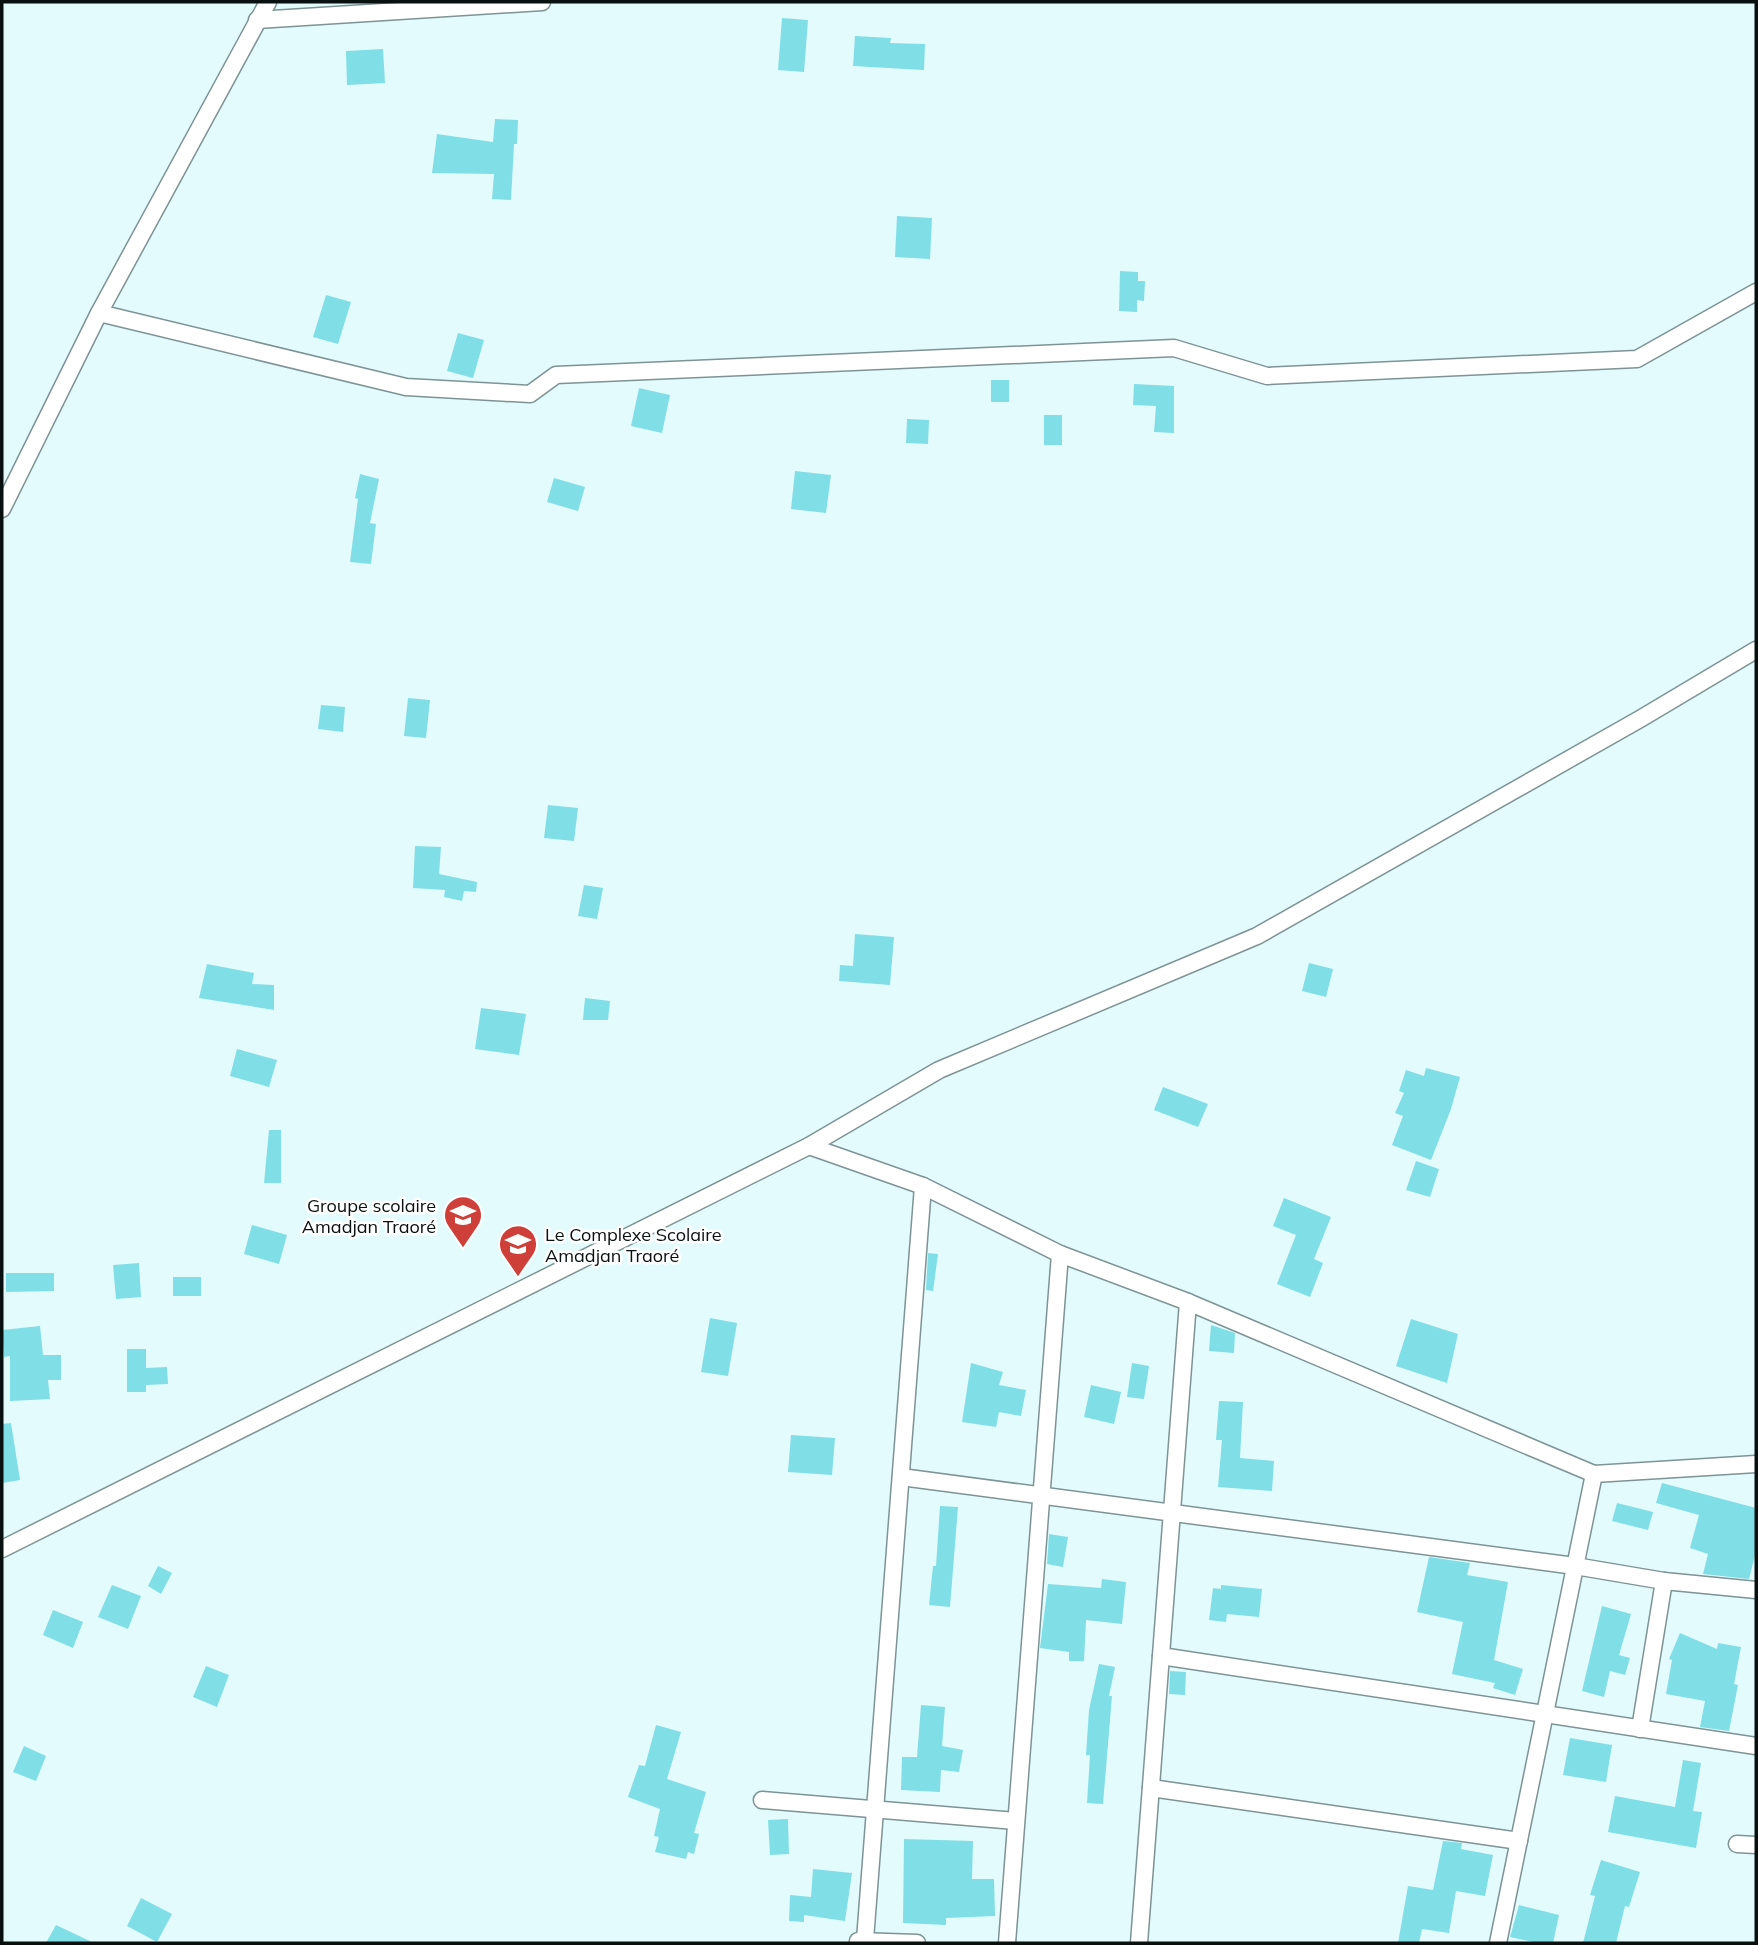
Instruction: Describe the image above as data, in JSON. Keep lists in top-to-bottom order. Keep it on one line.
{"places":{"school or university":["Groupe scolaire Amadjan Traoré","Le Complexe Scolaire Amadjan Traoré"]}}
